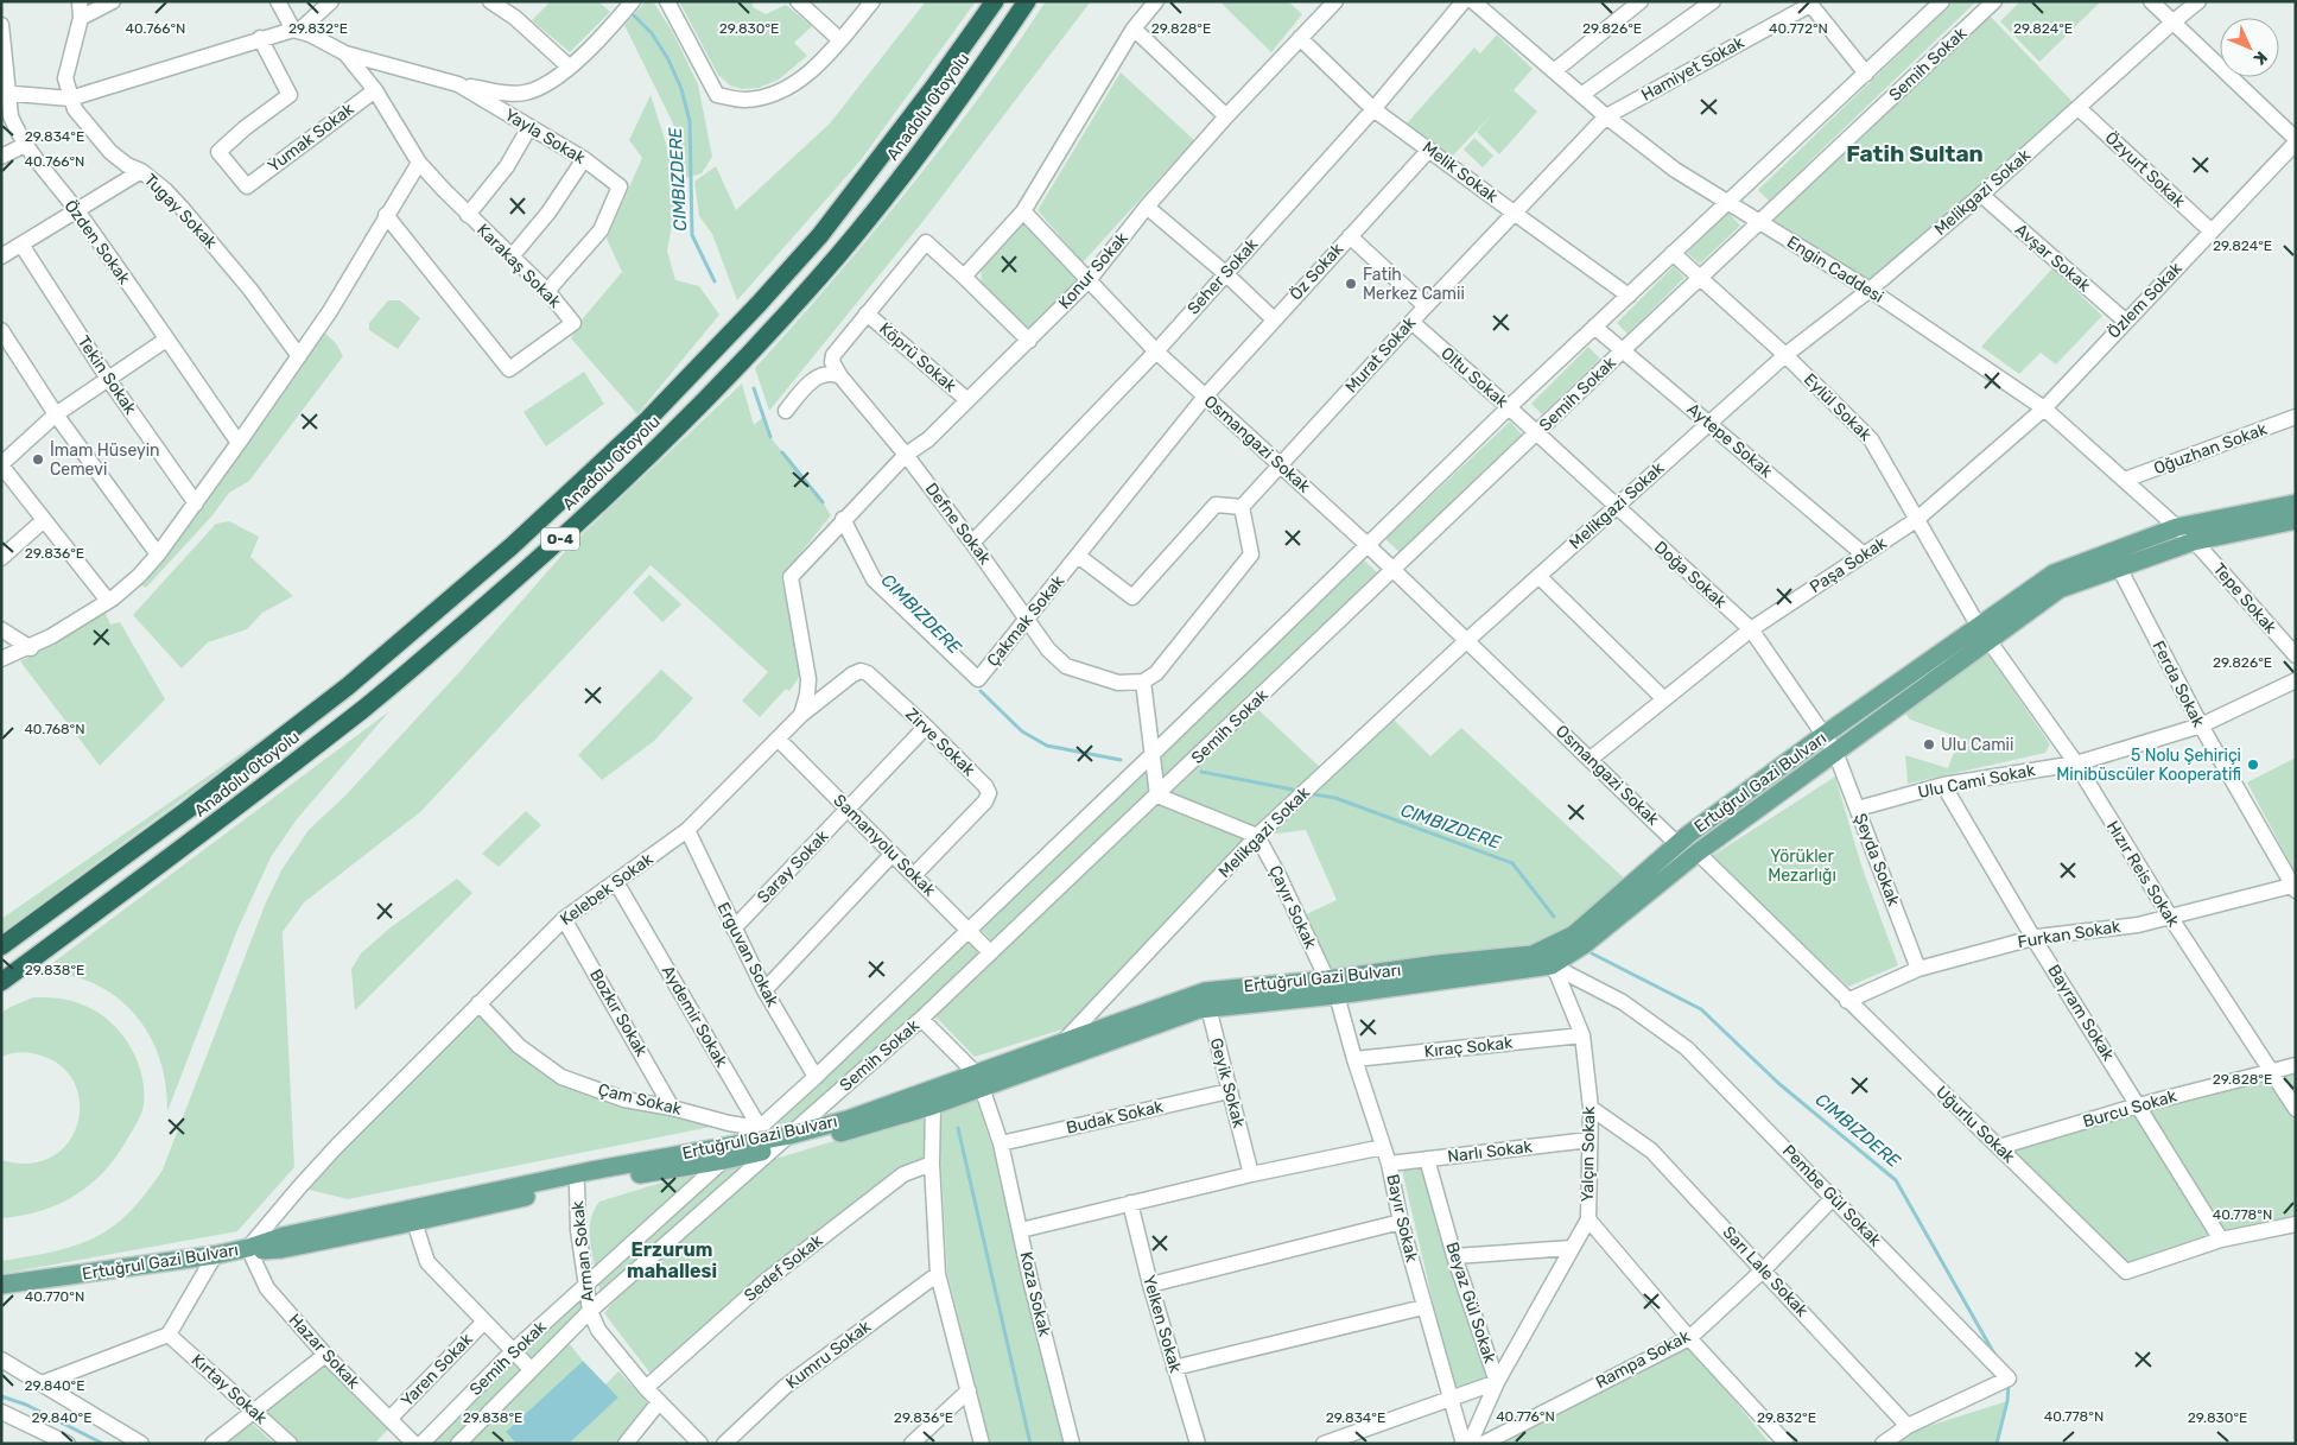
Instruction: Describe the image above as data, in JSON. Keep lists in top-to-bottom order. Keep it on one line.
{"streets":{"highway":["Anadolu Otoyolu","O-4"],"main road":["Ertuğrul Gazi Bulvarı"],"street":["Semih Sokak","Hamiyet Sokak","Yayla Sokak","Yumak Sokak","Özyurt Sokak","Melik Sokak","Melikgazi Sokak","Tugay Sokak","Özden Sokak","Avşar Sokak","Karakaş Sokak","Engin Caddesi","Konur Sokak","Öz Sokak","Seher Sokak","Özlem Sokak","Murat Sokak","Köprü Sokak","Tekin Sokak","Oltu Sokak","Eylül Sokak","Aytepe Sokak","Osmangazi Sokak","Oğuzhan Sokak","Defne Sokak","Paşa Sokak","Doğa Sokak","Tepe Sokak","Çakmak Sokak","Ferda Sokak","Zirve Sokak","Ulu Cami Sokak","Samanyolu Sokak","Şeyda Sokak","Saray Sokak","Hızır Reis Sokak","Kelebek Sokak","Çayır Sokak","Furkan Sokak","Erguvan Sokak","Bozkır Sokak","Bayram Sokak","Aydemir Sokak","Kıraç Sokak","Geyik Sokak","Çam Sokak","Burcu Sokak","Budak Sokak","Uğurlu Sokak","Narlı Sokak","Yalçın Sokak","Pembe Gül Sokak","Bayır Sokak","Arman Sokak","Sedef Sokak","Sarı Lale Sokak","Koza Sokak","Beyaz Gül Sokak","Yelken Sokak","Hazar Sokak","Kumru Sokak","Rampa Sokak","Yaren Sokak","Kırtay Sokak"]},"crossings":[["Semih Sokak","Melik Sokak"],["Semih Sokak","Engin Caddesi"],["Semih Sokak","Oltu Sokak"],["Semih Sokak","Eylül Sokak"],["Semih Sokak","Aytepe Sokak"],["Semih Sokak","Osmangazi Sokak"],["Semih Sokak","Doğa Sokak"],["Semih Sokak","Ertuğrul Gazi Bulvarı"],["Semih Sokak","Samanyolu Sokak"],["Semih Sokak","Erguvan Sokak"],["Semih Sokak","Aydemir Sokak"],["Semih Sokak","Çam Sokak"],["Semih Sokak","Arman Sokak"],["Hamiyet Sokak","Engin Caddesi"],["Hamiyet Sokak","Murat Sokak"],["Yayla Sokak","Karakaş Sokak"],["Yumak Sokak","Karakaş Sokak"],["Özyurt Sokak","Melikgazi Sokak"],["Özyurt Sokak","Özlem Sokak"],["Melik Sokak","Konur Sokak"],["Melik Sokak","Öz Sokak"],["Melik Sokak","Seher Sokak"],["Melik Sokak","Murat Sokak"],["Melikgazi Sokak","Avşar Sokak"],["Melikgazi Sokak","Engin Caddesi"],["Melikgazi Sokak","Eylül Sokak"],["Melikgazi Sokak","Aytepe Sokak"],["Melikgazi Sokak","Osmangazi Sokak"],["Melikgazi Sokak","Doğa Sokak"],["Melikgazi Sokak","Ertuğrul Gazi Bulvarı"],["Melikgazi Sokak","Çayır Sokak"],["Avşar Sokak","Özlem Sokak"],["Engin Caddesi","Özlem Sokak"],["Engin Caddesi","Murat Sokak"],["Engin Caddesi","Oğuzhan Sokak"],["Engin Caddesi","Paşa Sokak"],["Engin Caddesi","Tepe Sokak"],["Engin Caddesi","Ertuğrul Gazi Bulvarı"],["Konur Sokak","Köprü Sokak"],["Konur Sokak","Osmangazi Sokak"],["Konur Sokak","Defne Sokak"],["Konur Sokak","Çakmak Sokak"],["Öz Sokak","Osmangazi Sokak"],["Öz Sokak","Çakmak Sokak"],["Seher Sokak","Osmangazi Sokak"],["Seher Sokak","Defne Sokak"],["Özlem Sokak","Paşa Sokak"],["Murat Sokak","Oltu Sokak"],["Murat Sokak","Osmangazi Sokak"],["Köprü Sokak","Defne Sokak"],["Oltu Sokak","Doğa Sokak"],["Eylül Sokak","Paşa Sokak"],["Eylül Sokak","Ertuğrul Gazi Bulvarı"],["Eylül Sokak","Hızır Reis Sokak"],["Aytepe Sokak","Paşa Sokak"],["Osmangazi Sokak","Paşa Sokak"],["Osmangazi Sokak","Çakmak Sokak"],["Osmangazi Sokak","Ertuğrul Gazi Bulvarı"],["Defne Sokak","Çakmak Sokak"],["Paşa Sokak","Doğa Sokak"],["Doğa Sokak","Ertuğrul Gazi Bulvarı"],["Doğa Sokak","Şeyda Sokak"],["Tepe Sokak","Ertuğrul Gazi Bulvarı"],["Ferda Sokak","Ulu Cami Sokak"],["Ferda Sokak","Ertuğrul Gazi Bulvarı"],["Ferda Sokak","Furkan Sokak"],["Zirve Sokak","Samanyolu Sokak"],["Zirve Sokak","Saray Sokak"],["Zirve Sokak","Kelebek Sokak"],["Ulu Cami Sokak","Şeyda Sokak"],["Ulu Cami Sokak","Hızır Reis Sokak"],["Ulu Cami Sokak","Bayram Sokak"],["Ertuğrul Gazi Bulvarı","Şeyda Sokak"],["Ertuğrul Gazi Bulvarı","Hızır Reis Sokak"],["Ertuğrul Gazi Bulvarı","Kelebek Sokak"],["Ertuğrul Gazi Bulvarı","Çayır Sokak"],["Ertuğrul Gazi Bulvarı","Aydemir Sokak"],["Ertuğrul Gazi Bulvarı","Geyik Sokak"],["Ertuğrul Gazi Bulvarı","Çam Sokak"],["Ertuğrul Gazi Bulvarı","Uğurlu Sokak"],["Ertuğrul Gazi Bulvarı","Yalçın Sokak"],["Ertuğrul Gazi Bulvarı","Pembe Gül Sokak"],["Ertuğrul Gazi Bulvarı","Bayır Sokak"],["Ertuğrul Gazi Bulvarı","Arman Sokak"],["Ertuğrul Gazi Bulvarı","Koza Sokak"],["Ertuğrul Gazi Bulvarı","Hazar Sokak"],["Samanyolu Sokak","Saray Sokak"],["Samanyolu Sokak","Kelebek Sokak"],["Şeyda Sokak","Furkan Sokak"],["Saray Sokak","Erguvan Sokak"],["Hızır Reis Sokak","Furkan Sokak"],["Hızır Reis Sokak","Burcu Sokak"],["Kelebek Sokak","Erguvan Sokak"],["Kelebek Sokak","Bozkır Sokak"],["Kelebek Sokak","Aydemir Sokak"],["Kelebek Sokak","Çam Sokak"],["Kelebek Sokak","Hazar Sokak"],["Çayır Sokak","Bayır Sokak"],["Furkan Sokak","Bayram Sokak"],["Furkan Sokak","Uğurlu Sokak"],["Bozkır Sokak","Çam Sokak"],["Bayram Sokak","Burcu Sokak"],["Bayram Sokak","Uğurlu Sokak"],["Aydemir Sokak","Çam Sokak"],["Kıraç Sokak","Yalçın Sokak"],["Kıraç Sokak","Bayır Sokak"],["Geyik Sokak","Budak Sokak"],["Burcu Sokak","Uğurlu Sokak"],["Budak Sokak","Koza Sokak"],["Narlı Sokak","Yalçın Sokak"],["Narlı Sokak","Bayır Sokak"],["Narlı Sokak","Beyaz Gül Sokak"],["Yalçın Sokak","Pembe Gül Sokak"],["Yalçın Sokak","Sarı Lale Sokak"],["Yalçın Sokak","Beyaz Gül Sokak"],["Pembe Gül Sokak","Sarı Lale Sokak"],["Pembe Gül Sokak","Rampa Sokak"],["Arman Sokak","Sedef Sokak"],["Sarı Lale Sokak","Rampa Sokak"],["Hazar Sokak","Yaren Sokak"]],"districts":["Fatih Sultan","Erzurum mahallesi"],"water":["CIMBIZDERE"],"parks":["Yörükler Mezarlığı"],"places":["Fatih Merkez Camii","İmam Hüseyin Cemevi","Ulu Camii","5 Nolu Şehiriçi Minibüscüler Kooperatifi"],"north":"bottom right","coordinates":["29.832°E","29.830°E","29.828°E","29.826°E","29.824°E","40.766°N","40.772°N","29.834°E","29.836°E","40.768°N","29.838°E","40.778°N","40.770°N","29.840°E","40.776°N"]}
